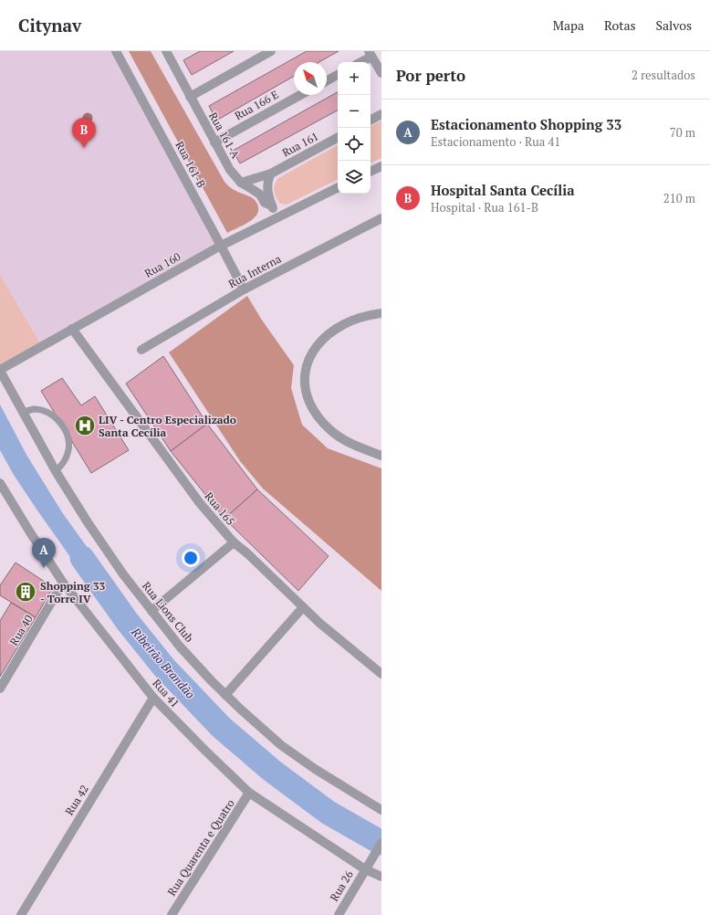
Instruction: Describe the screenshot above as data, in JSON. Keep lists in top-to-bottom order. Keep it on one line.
{"streets":{"street":["Rua 166 E","Rua 161-A","Rua 161","Rua 161-B","Rua 160","Rua Interna","Rua 165","Rua Lions Club","Rua 40","Rua 41","Rua 42","Rua Quarenta e Quatro","Rua 26"]},"crossings":[["Rua 166 E","Rua 161-A"],["Rua 161-A","Rua 161"],["Rua 161-A","Rua 160"],["Rua 161-B","Rua 160"],["Rua 161-B","Rua Interna"],["Rua 160","Rua 165"],["Rua 160","Rua Lions Club"],["Rua 40","Rua 41"],["Rua 41","Rua 42"],["Rua 41","Rua Quarenta e Quatro"],["Rua 41","Rua 26"]],"water":["Ribeirão Brandão"],"places":{"hospital":["LIV - Centro Especializado Santa Cecília"],"building":["Shopping 33 - Torre IV"]},"north":"top left","page":{"header":"Citynav","nav":["Mapa","Rotas","Salvos"],"heading":["Por perto","2 resultados"],"map_buttons":["+","−"],"list":[{"mark":"A","name":"Estacionamento Shopping 33","note":"Estacionamento · Rua 41","value":"70 m"},{"mark":"B","name":"Hospital Santa Cecília","note":"Hospital · Rua 161-B","value":"210 m"}],"pins":["B","A"]}}
